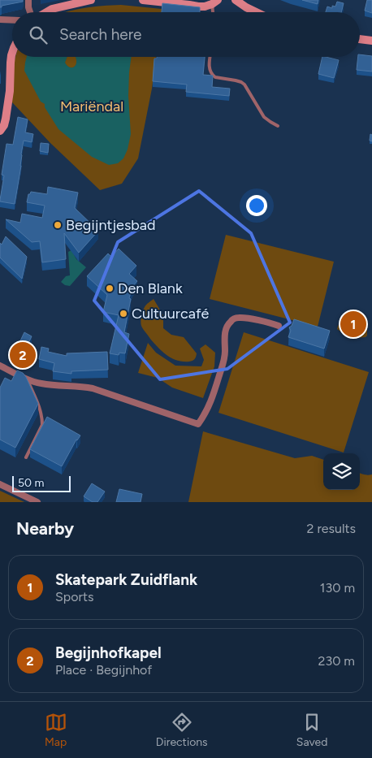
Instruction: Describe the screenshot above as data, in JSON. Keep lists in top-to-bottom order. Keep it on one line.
{"parks":["Mariëndal"],"places":["Begijntjesbad","Den Blank","Cultuurcafé"],"scale_bar":"50 m","page":{"search":"Search here","pins":["1","2"],"scale":"50 m","heading":["Nearby","2 results"],"list":[{"mark":"1","name":"Skatepark Zuidflank","note":"Sports","value":"130 m"},{"mark":"2","name":"Begijnhofkapel","note":"Place · Begijnhof","value":"230 m"}],"nav":["Map","Directions","Saved"]}}
